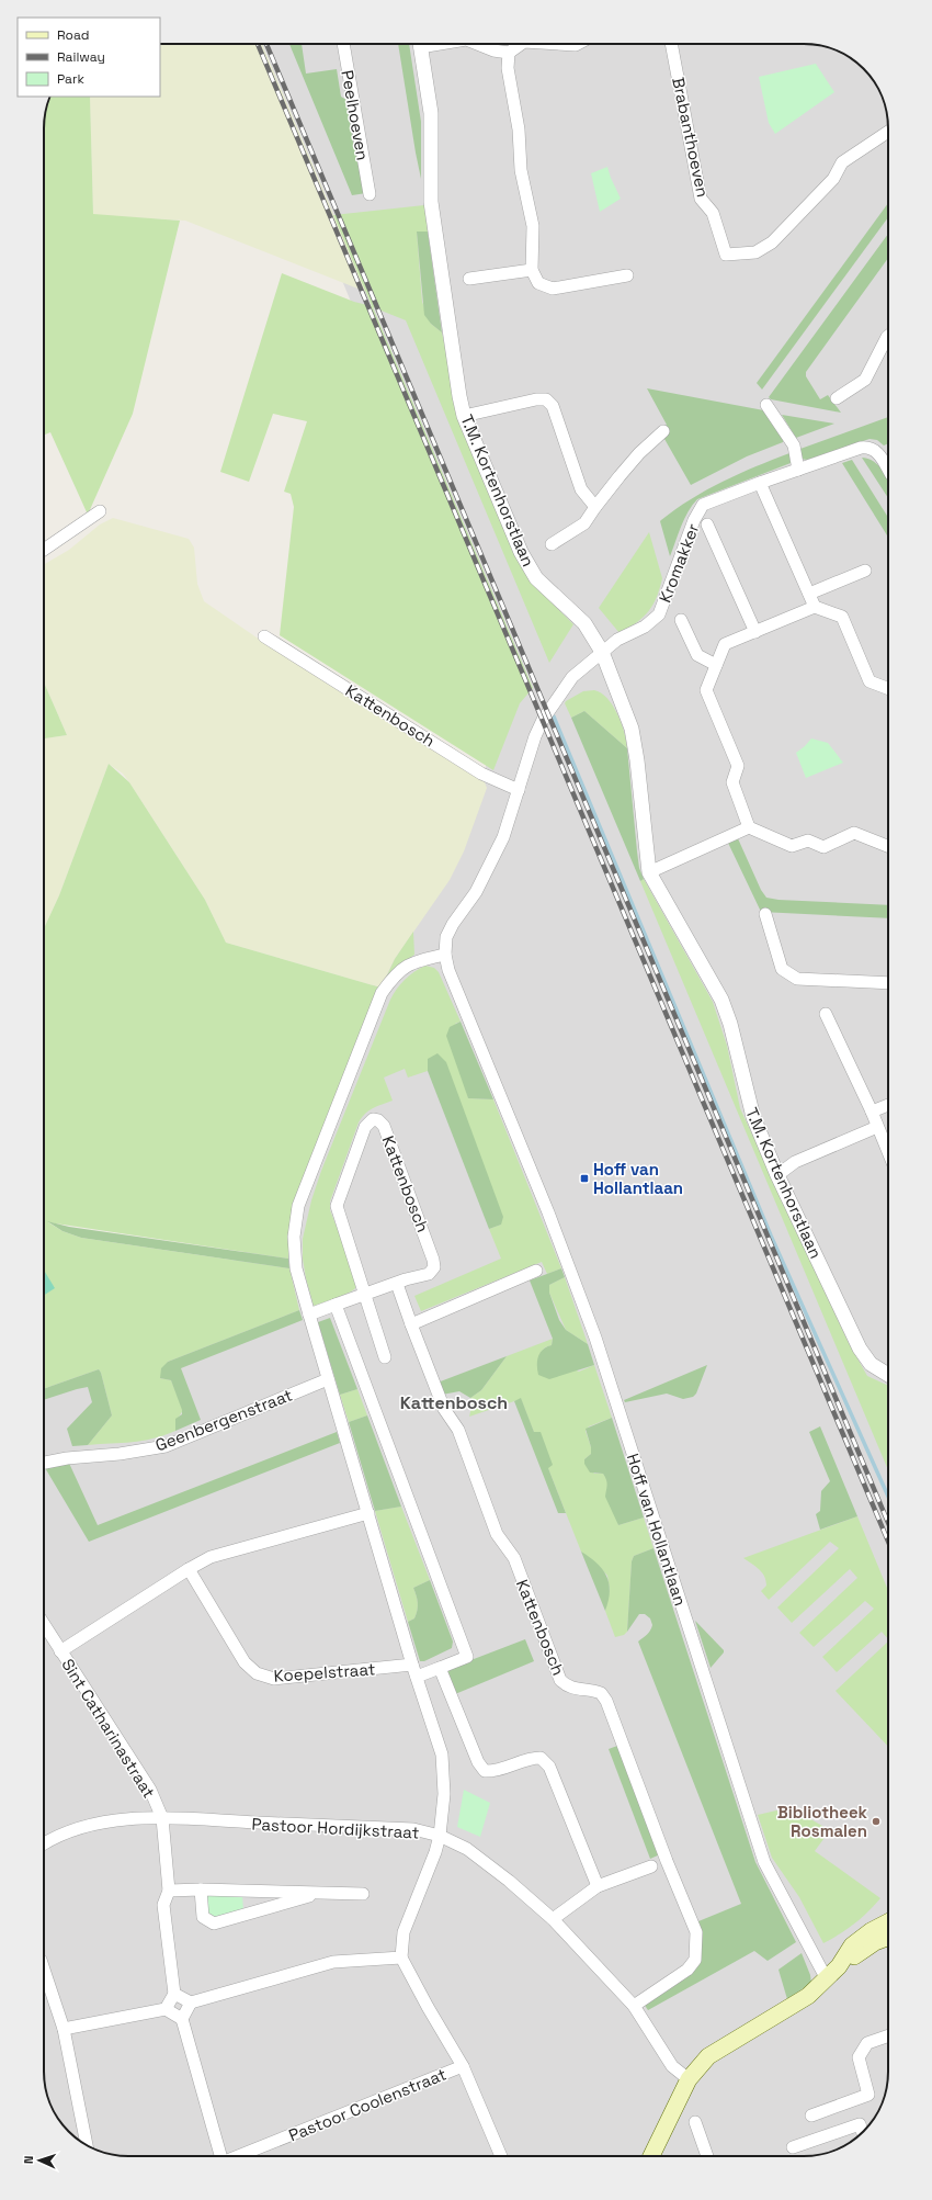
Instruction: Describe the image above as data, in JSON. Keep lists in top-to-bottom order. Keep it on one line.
{"streets":{"street":["Peelhoeven","Brabanthoeven","T.M. Kortenhorstlaan","Kromakker","Kattenbosch","Geenbergenstraat","Hoff van Hollantlaan","Koepelstraat","Sint Catharinastraat","Pastoor Hordijkstraat","Pastoor Coolenstraat"]},"crossings":[["T.M. Kortenhorstlaan","Kromakker"],["T.M. Kortenhorstlaan","Hoff van Hollantlaan"],["Kromakker","Hoff van Hollantlaan"],["Kattenbosch","Hoff van Hollantlaan"],["Kattenbosch","Pastoor Hordijkstraat"],["Sint Catharinastraat","Pastoor Hordijkstraat"]],"districts":["Kattenbosch"],"places":{"transit":["Hoff van Hollantlaan"],"other":["Bibliotheek Rosmalen"]},"legend":["Road","Railway","Park"],"north":"left"}
